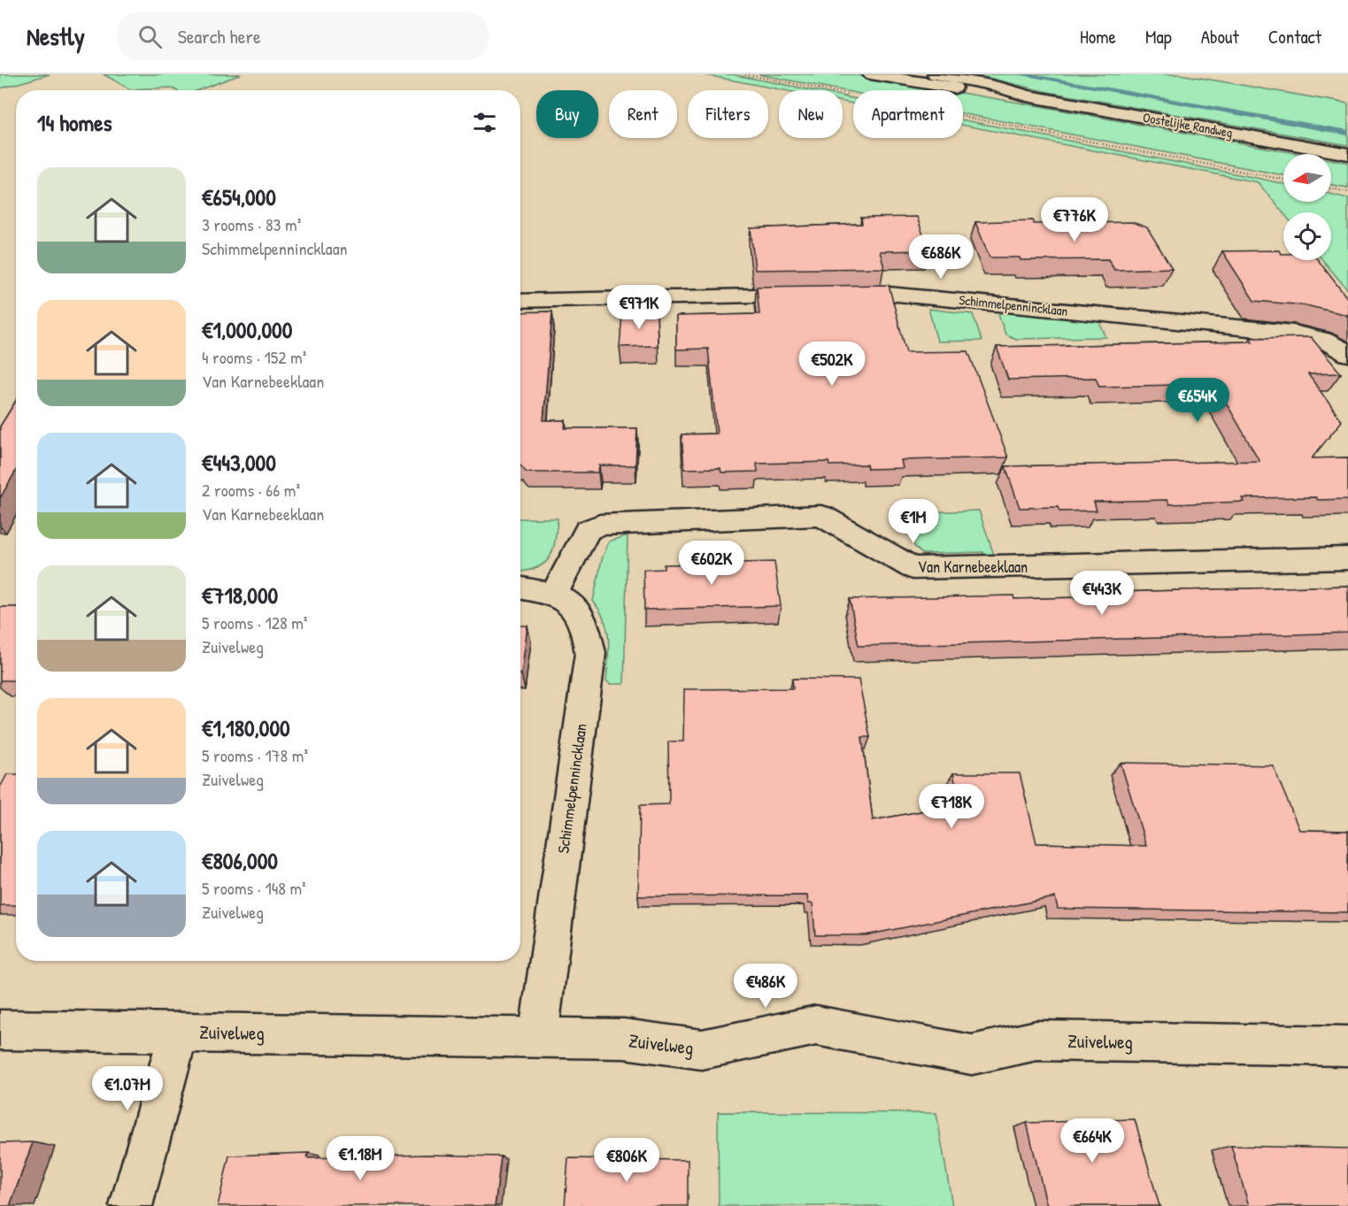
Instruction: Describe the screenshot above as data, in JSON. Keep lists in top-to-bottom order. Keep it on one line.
{"streets":{"street":["Oostelijke Randweg","Schimmelpennincklaan","Van Karnebeeklaan","Zuivelweg"]},"crossings":[["Schimmelpennincklaan","Van Karnebeeklaan"],["Schimmelpennincklaan","Zuivelweg"]],"north":"left","page":{"header":"Nestly","search":"Search here","nav":["Home","Map","About","Contact"],"chip":["Buy","Rent","Filters","New","Apartment"],"heading":"14 homes","list":[{"name":"€654,000","note":"3 rooms · 83 m² · Schimmelpennincklaan"},{"name":"€1,000,000","note":"4 rooms · 152 m² · Van Karnebeeklaan"},{"name":"€443,000","note":"2 rooms · 66 m² · Van Karnebeeklaan"},{"name":"€718,000","note":"5 rooms · 128 m² · Zuivelweg"},{"name":"€1,180,000","note":"5 rooms · 178 m² · Zuivelweg"},{"name":"€806,000","note":"5 rooms · 148 m² · Zuivelweg"}],"price":["€776K","€686K","€971K","€502K","€654K","€1M","€602K","€443K","€718K","€486K","€1.07M","€664K","€1.18M","€806K"]}}
